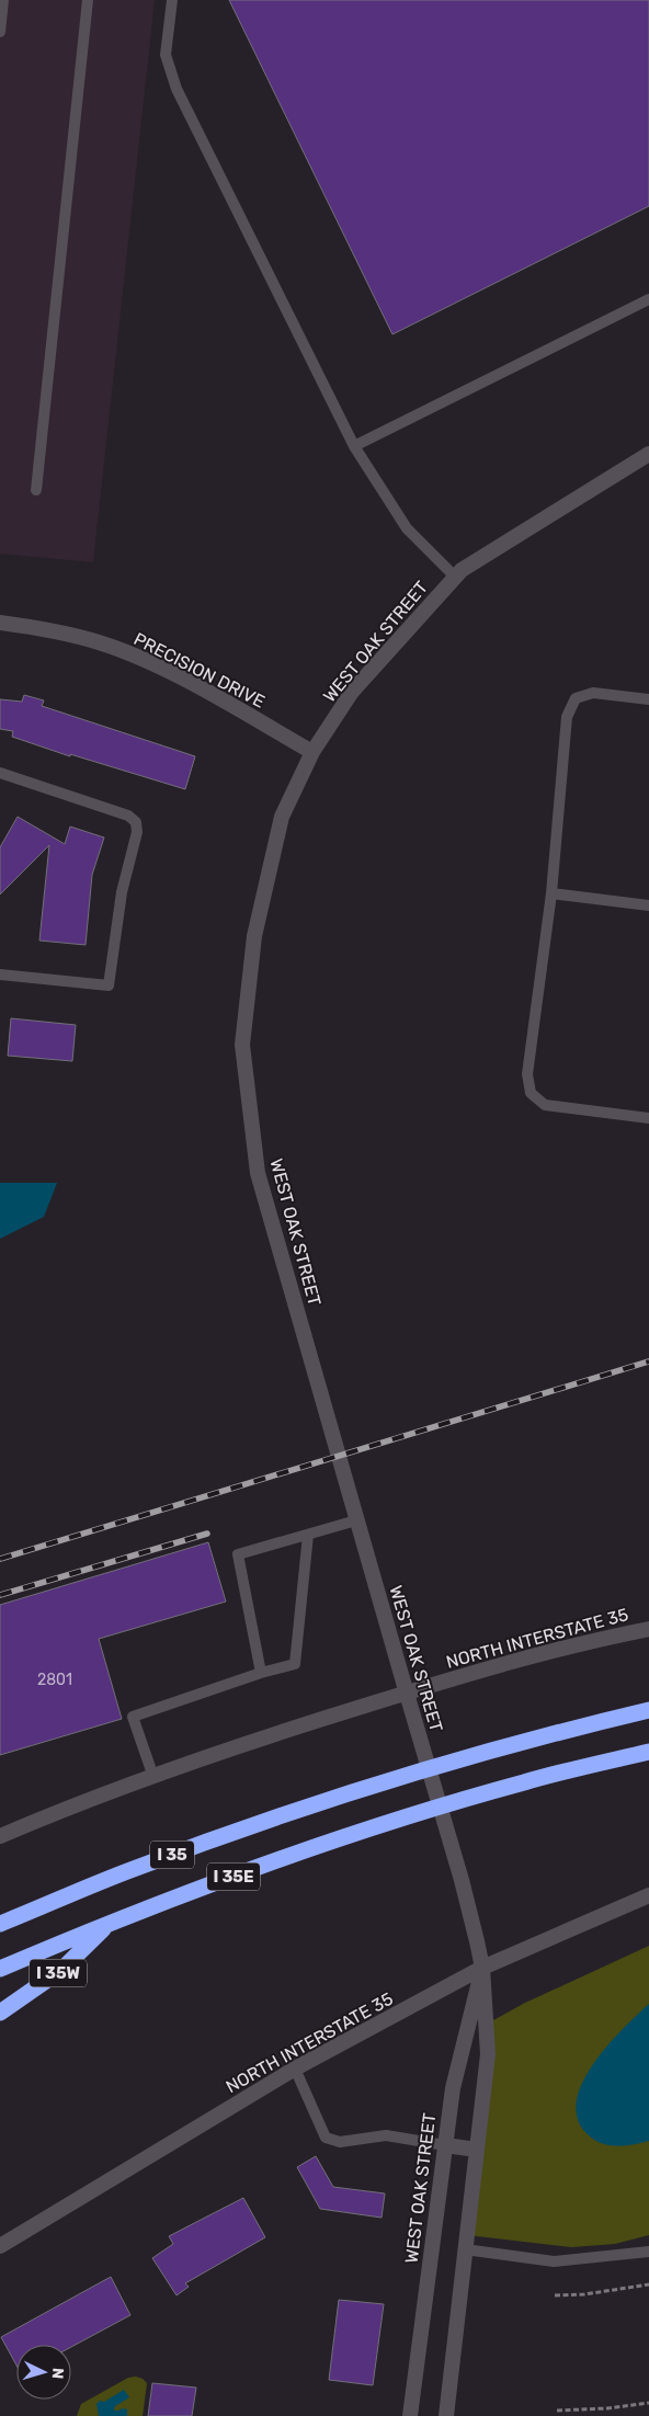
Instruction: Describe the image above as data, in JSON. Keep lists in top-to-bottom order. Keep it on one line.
{"streets":{"highway":["I 35","I 35E","I 35W"],"main road":["WEST OAK STREET","PRECISION DRIVE","NORTH INTERSTATE 35"]},"crossings":[["WEST OAK STREET","PRECISION DRIVE"],["WEST OAK STREET","NORTH INTERSTATE 35"],["I 35E","I 35W"]],"house_numbers":["2801"],"north":"right"}
